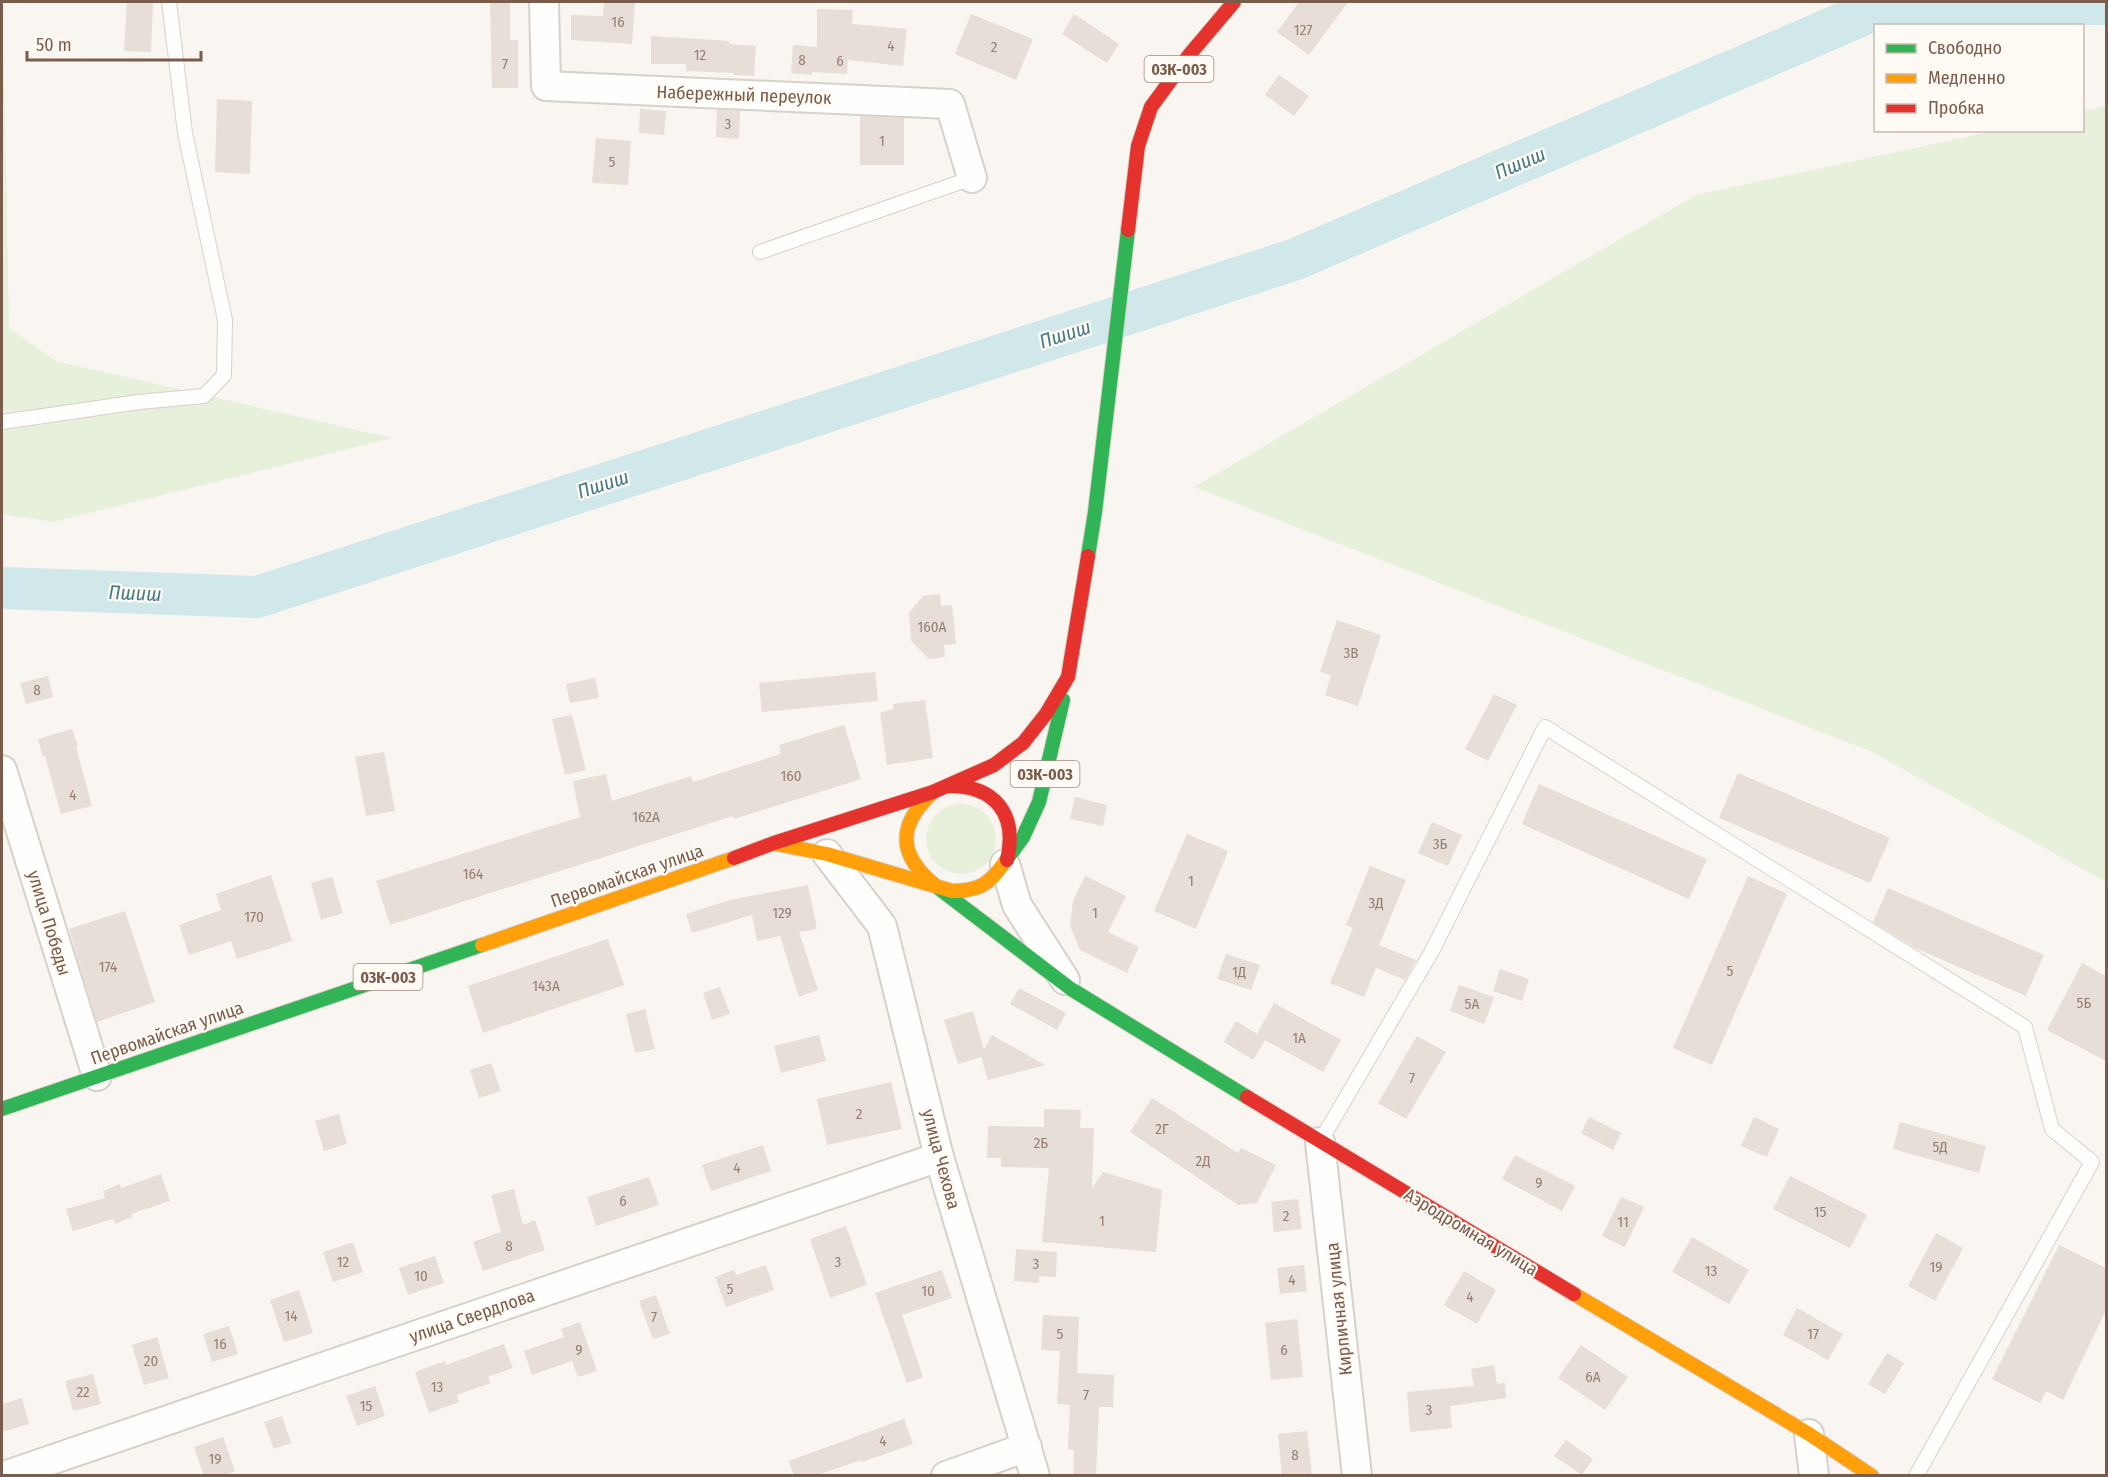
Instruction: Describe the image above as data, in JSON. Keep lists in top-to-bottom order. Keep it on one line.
{"streets":{"main road":["03К-003","Первомайская улица","Аэродромная улица"],"street":["Набережный переулок","улица Победы","улица Чехова","Кирпичная улица","улица Свердлова"]},"crossings":[["03К-003","Первомайская улица"],["03К-003","улица Чехова"],["03К-003","Аэродромная улица"],["Первомайская улица","улица Победы"],["Первомайская улица","Аэродромная улица"],["улица Чехова","улица Свердлова"],["Аэродромная улица","Кирпичная улица"]],"water":["Пшиш"],"house_numbers":["16","127","4","2","12","8","6","7","3","1","5","160А","3В","8","160","4","162А","3Б","164","1","3Д","129","1","170","174","5","1Д","143А","5Б","5А","1А","7","2","2Г","2Б","5Д","2Д","4","9","6","15","2","1","11","8","12","3","3","19","13","10","4","5","10","4","14","7","5","17","16","9","6","20","6А","13","22","7","15","3","4","8","19"],"legend":["Свободно","Медленно","Пробка"],"scale_bar":"50 m"}
